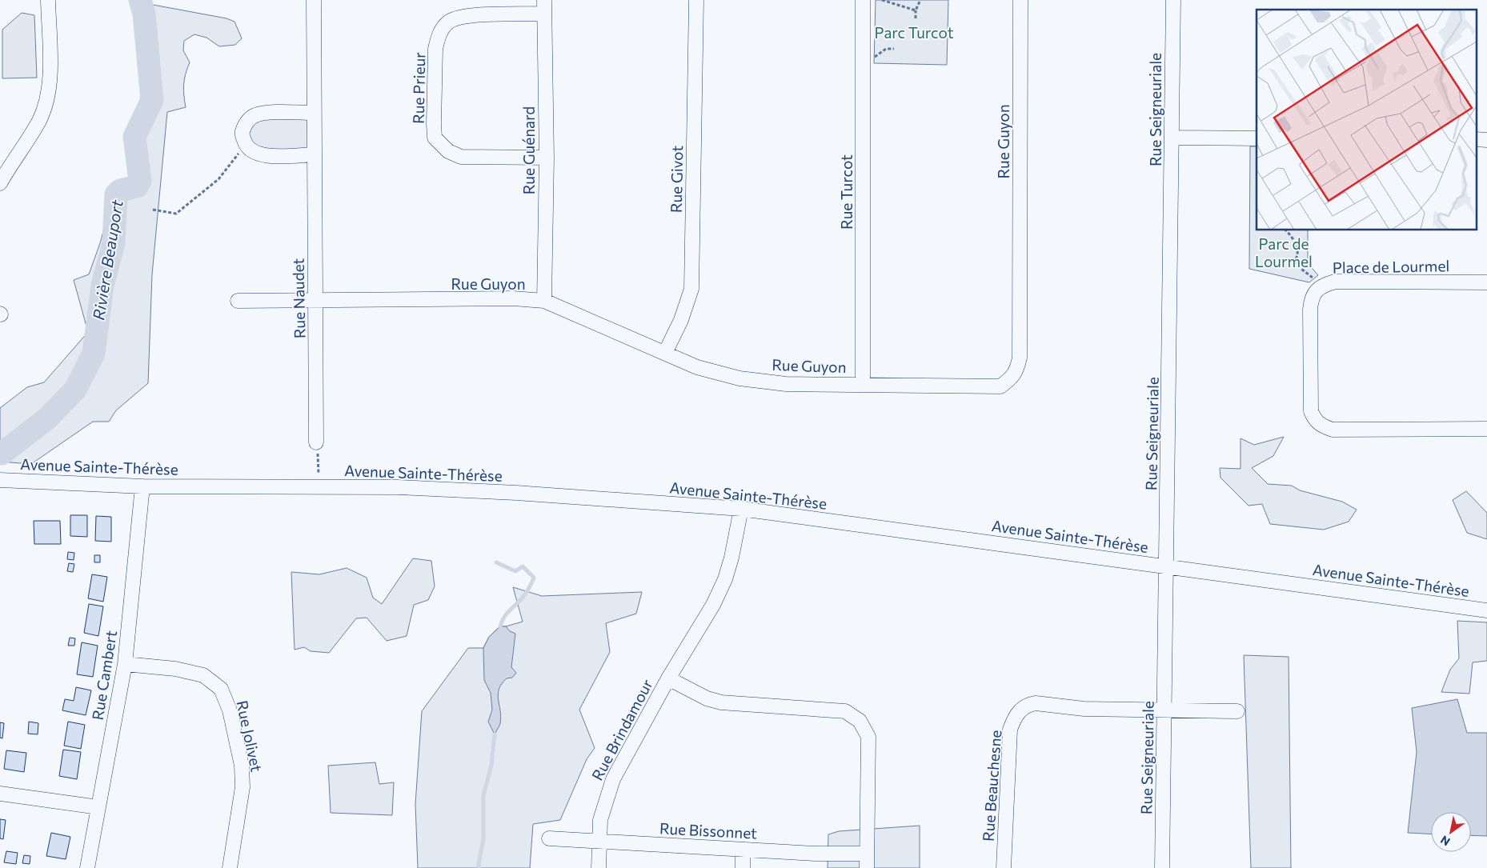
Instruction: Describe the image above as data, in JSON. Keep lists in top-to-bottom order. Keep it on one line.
{"streets":{"street":["Rue Prieur","Rue Seigneuriale","Rue Guyon","Rue Guénard","Rue Givot","Rue Turcot","Place de Lourmel","Rue Naudet","Avenue Sainte-Thérèse","Rue Cambert","Rue Brindamour","Rue Jolivet","Rue Beauchesne","Rue Bissonnet"]},"crossings":[["Rue Prieur","Rue Guénard"],["Rue Seigneuriale","Avenue Sainte-Thérèse"],["Rue Seigneuriale","Rue Beauchesne"],["Rue Guyon","Rue Guénard"],["Rue Guyon","Rue Givot"],["Rue Guyon","Rue Turcot"],["Rue Guyon","Rue Naudet"],["Avenue Sainte-Thérèse","Rue Cambert"],["Avenue Sainte-Thérèse","Rue Brindamour"],["Rue Cambert","Rue Jolivet"],["Rue Brindamour","Rue Bissonnet"]],"water":["Rivière Beauport"],"parks":["Parc Turcot","Parc de Lourmel"],"north":"bottom left"}
